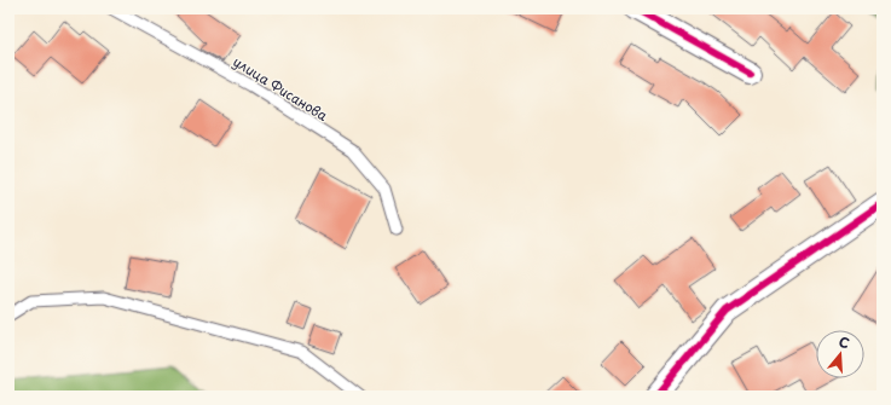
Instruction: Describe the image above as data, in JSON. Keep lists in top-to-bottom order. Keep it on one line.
{"streets":{"lane":["улица Фисанова"]},"north":"top"}
